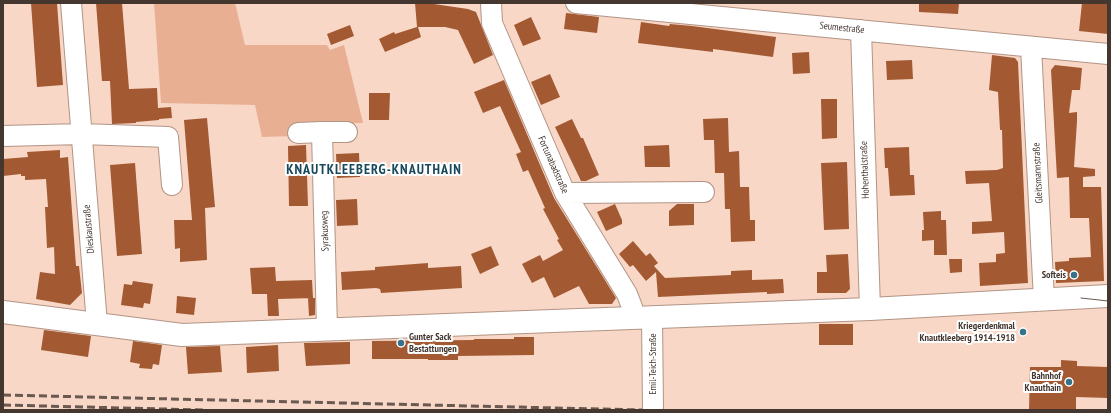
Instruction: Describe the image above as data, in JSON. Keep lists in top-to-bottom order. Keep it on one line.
{"streets":{"street":["Seumestraße","Fortunabadstraße","Hohenthalstraße","Gleitsmannstraße","Dieskaustraße","Syrakusweg","Emil-Teich-Straße"]},"crossings":[["Seumestraße","Hohenthalstraße"],["Seumestraße","Gleitsmannstraße"],["Fortunabadstraße","Emil-Teich-Straße"]],"districts":["KNAUTKLEEBERG-KNAUTHAIN"],"places":["Softeis","Kriegerdenkmal Knautkleeberg 1914-1918","Gunter Sack Bestattungen","Bahnhof Knauthain"]}
